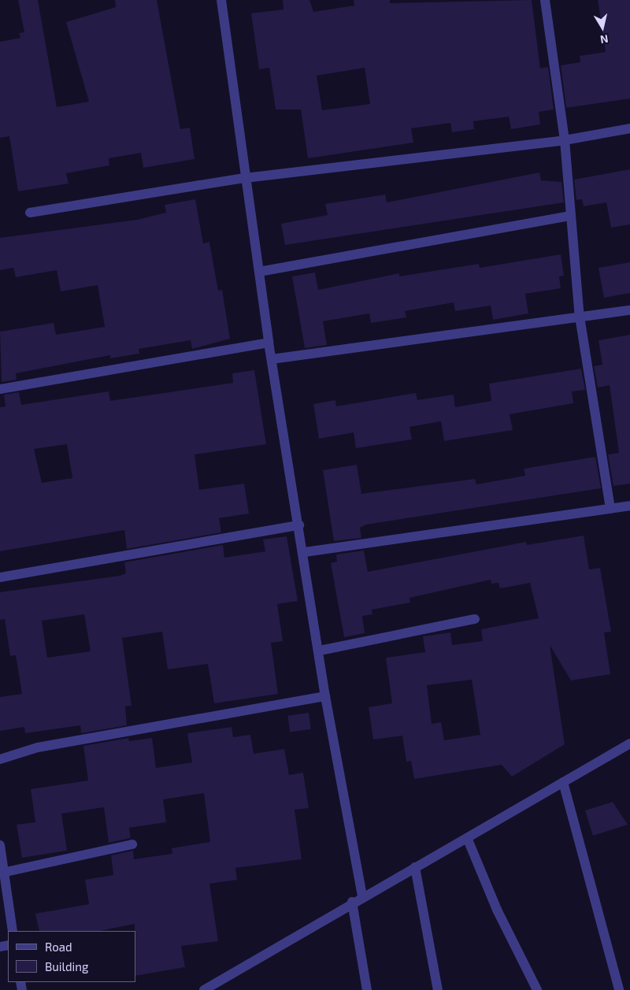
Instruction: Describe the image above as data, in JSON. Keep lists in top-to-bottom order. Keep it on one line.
{"legend":["Road","Building"],"north":"bottom"}
